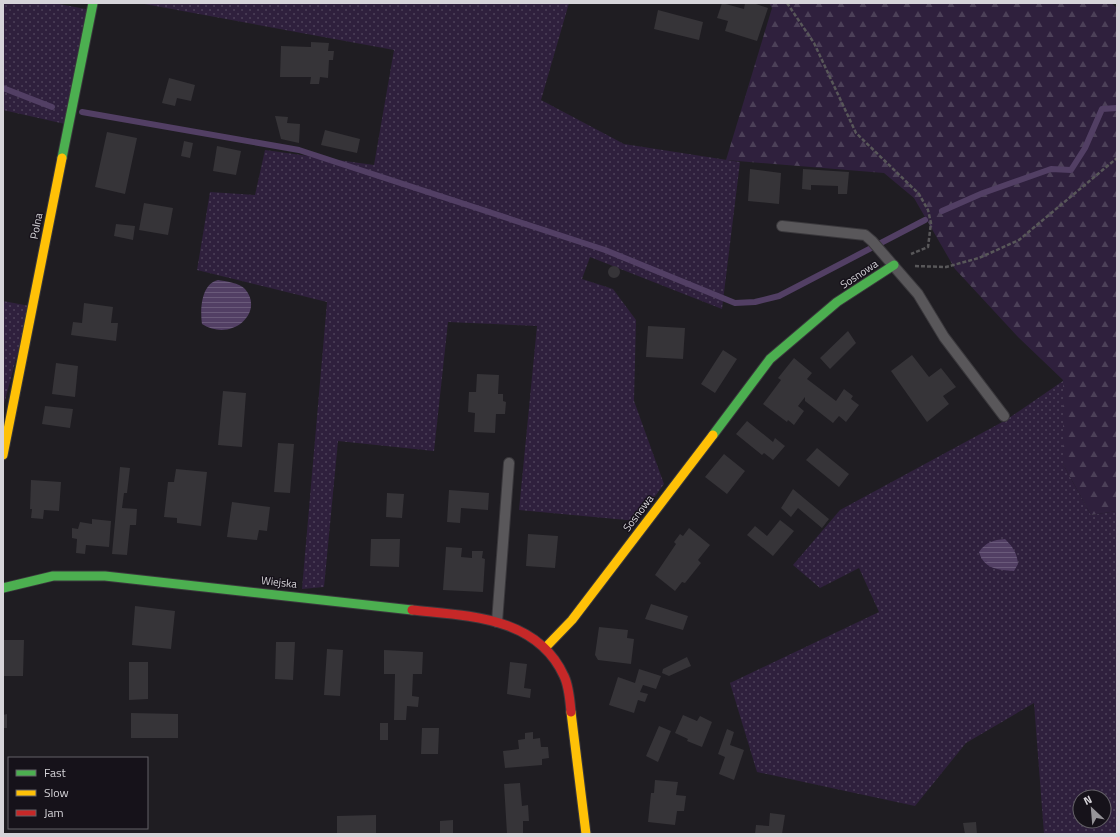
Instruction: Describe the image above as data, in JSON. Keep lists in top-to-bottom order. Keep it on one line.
{"streets":{"street":["Polna","Sosnowa","Wiejska"]},"crossings":[["Sosnowa","Wiejska"]],"legend":["Fast","Slow","Jam"],"north":"top left"}
